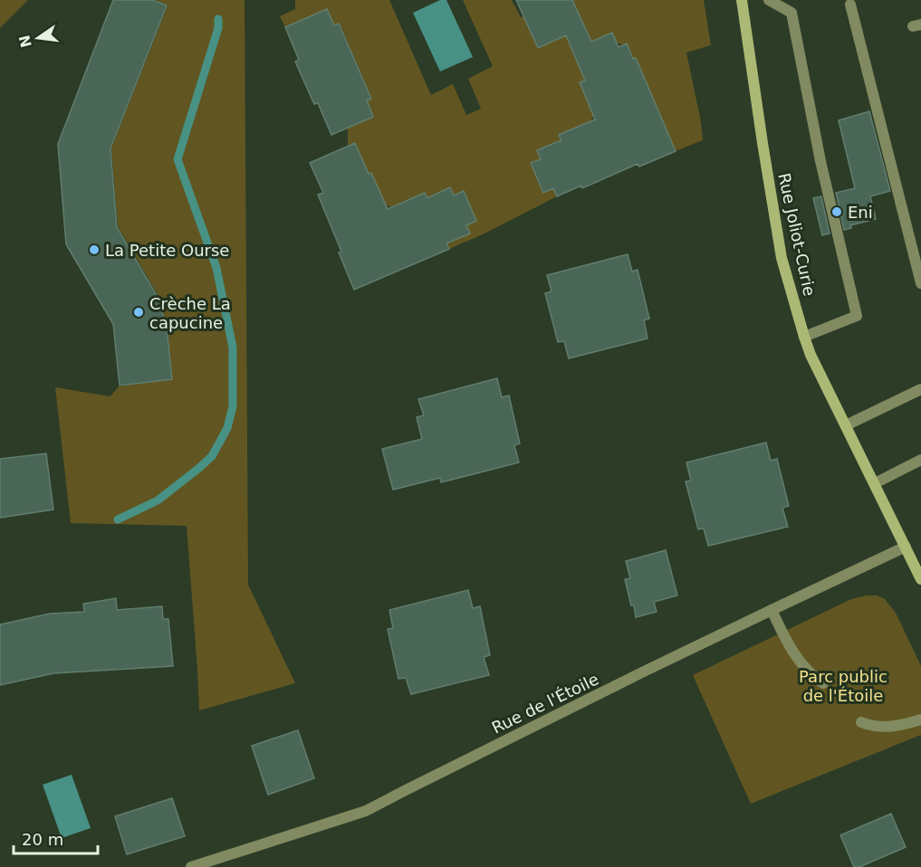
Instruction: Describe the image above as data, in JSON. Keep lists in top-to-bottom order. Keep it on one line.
{"streets":{"main road":["Rue Joliot-Curie"],"street":["Rue de l'Étoile"]},"crossings":[["Rue Joliot-Curie","Rue de l'Étoile"]],"parks":["Parc public de l'Étoile"],"places":["Eni","La Petite Ourse","Crèche La capucine"],"scale_bar":"20 m","north":"left"}
